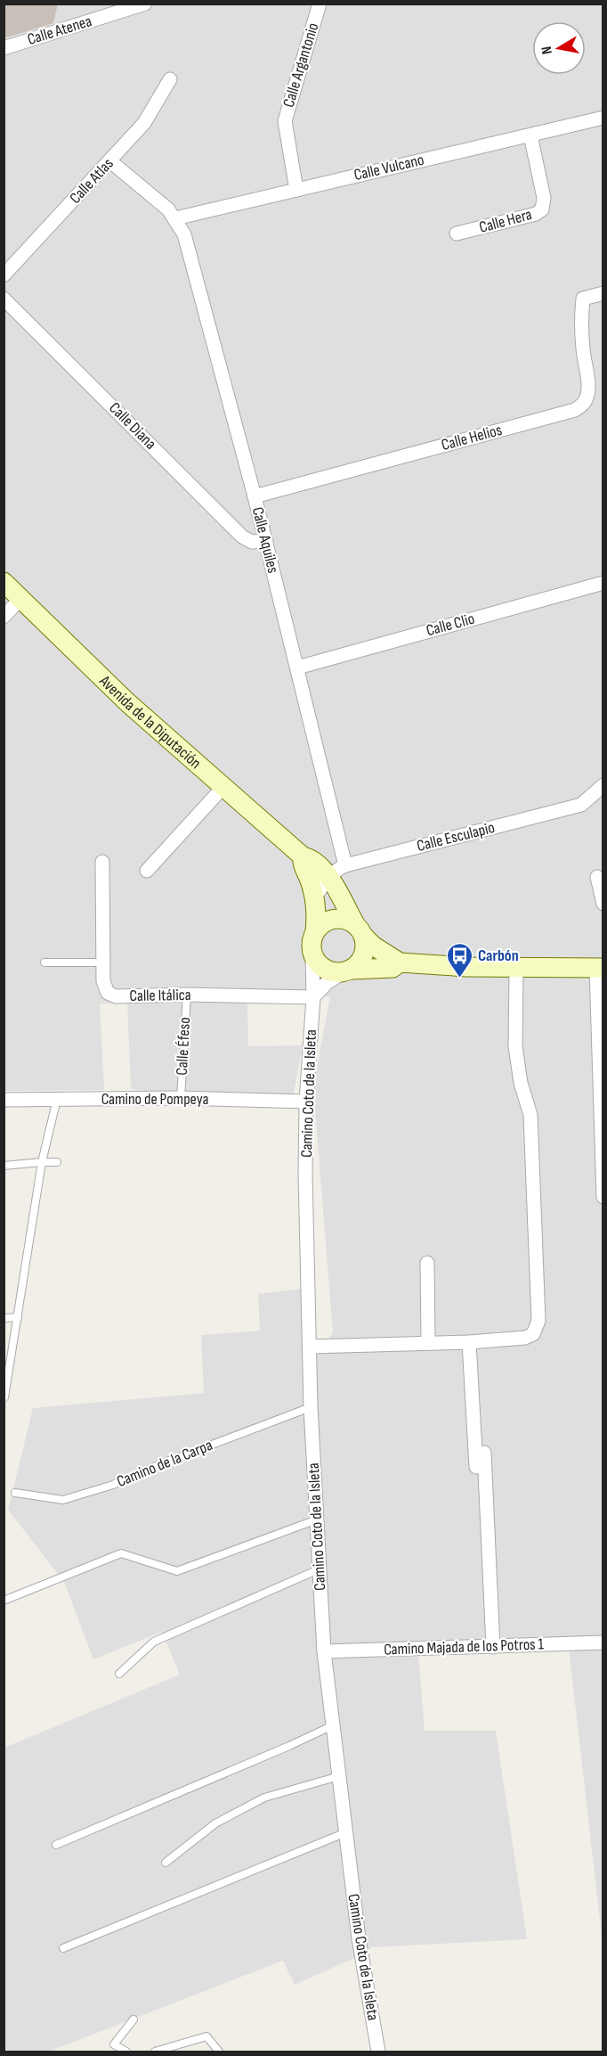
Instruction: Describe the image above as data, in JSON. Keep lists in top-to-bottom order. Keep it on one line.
{"streets":{"street":["Calle Atenea","Calle Argantonio","Calle Vulcano","Calle Atlas","Calle Hera","Calle Diana","Calle Helios","Calle Aquiles","Calle Clio","Avenida de la Diputación","Calle Esculapio","Calle Itálica","Camino Coto de la Isleta","Camino de Pompeya","Camino Majada de los Potros 1"],"lane":["Calle Éfeso","Camino de la Carpa"]},"crossings":[["Calle Argantonio","Calle Vulcano"],["Calle Vulcano","Calle Hera"],["Calle Vulcano","Calle Aquiles"],["Calle Diana","Calle Aquiles"],["Calle Helios","Calle Aquiles"],["Calle Aquiles","Calle Clio"],["Calle Aquiles","Calle Esculapio"],["Avenida de la Diputación","Calle Esculapio"],["Avenida de la Diputación","Camino Coto de la Isleta"],["Calle Itálica","Calle Éfeso"],["Calle Itálica","Camino Coto de la Isleta"],["Calle Éfeso","Camino de Pompeya"],["Camino Coto de la Isleta","Camino de Pompeya"],["Camino Coto de la Isleta","Camino de la Carpa"],["Camino Coto de la Isleta","Camino Majada de los Potros 1"]],"places":{"bus stop":["Carbón"]},"north":"left"}
